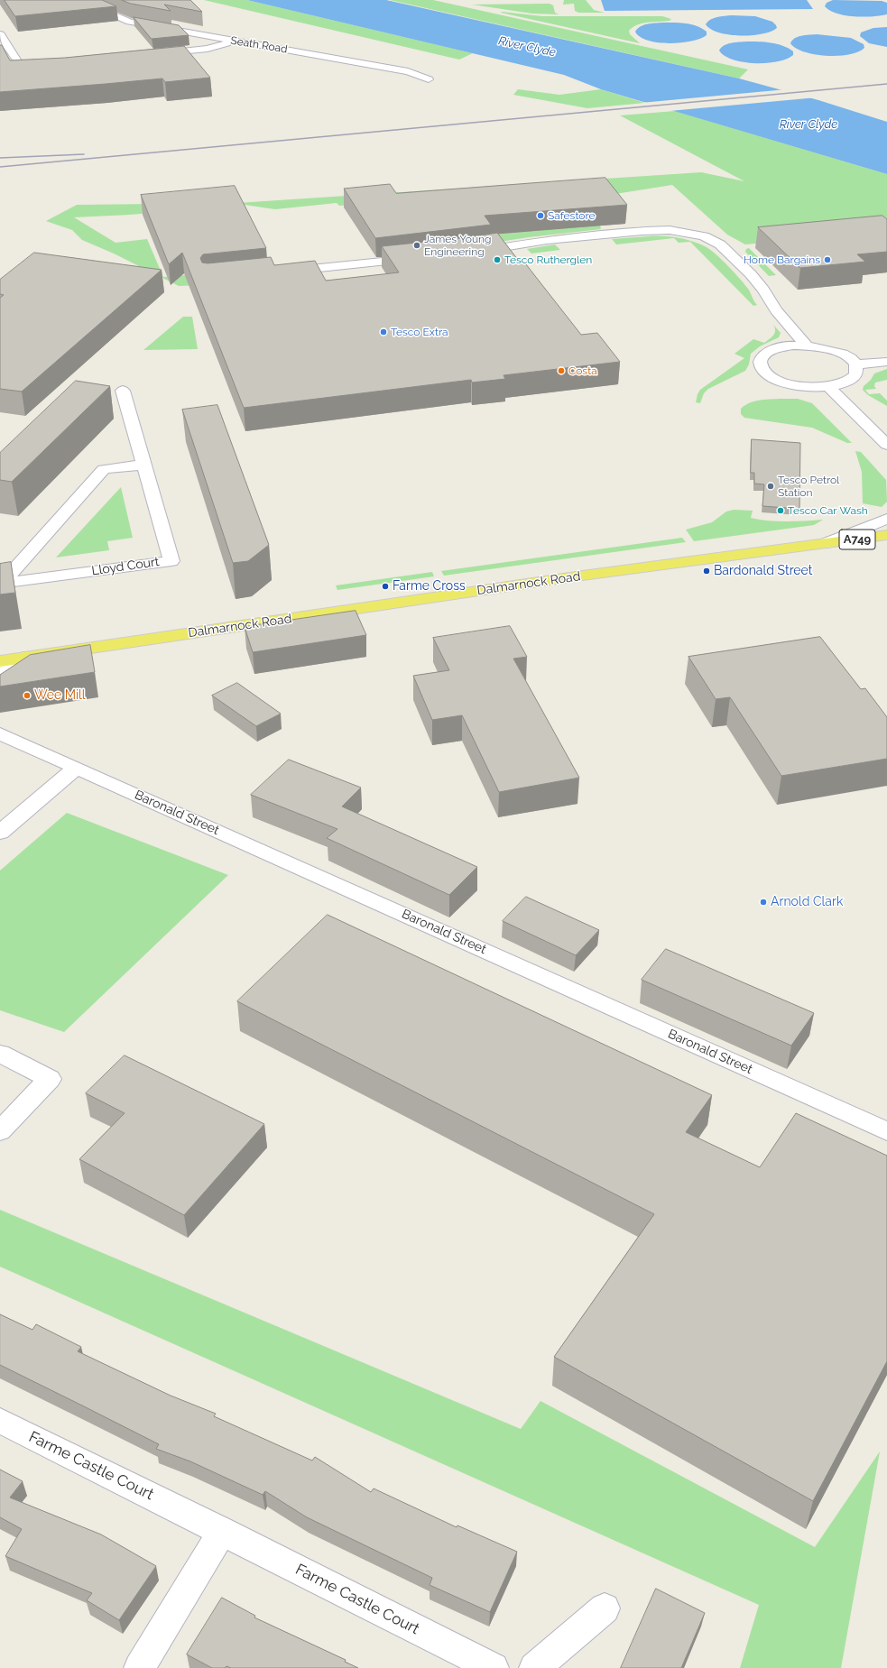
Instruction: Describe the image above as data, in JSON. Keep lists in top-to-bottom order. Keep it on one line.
{"streets":{"main road":["A749","Dalmarnock Road"],"street":["Seath Road","Lloyd Court","Baronald Street","Farme Castle Court"]},"water":["River Clyde"],"places":["Safestore","James Young Engineering","Tesco Rutherglen","Home Bargains","Tesco Extra","Costa","Tesco Petrol Station","Tesco Car Wash","Bardonald Street","Farme Cross","Wee Mill","Arnold Clark"]}
